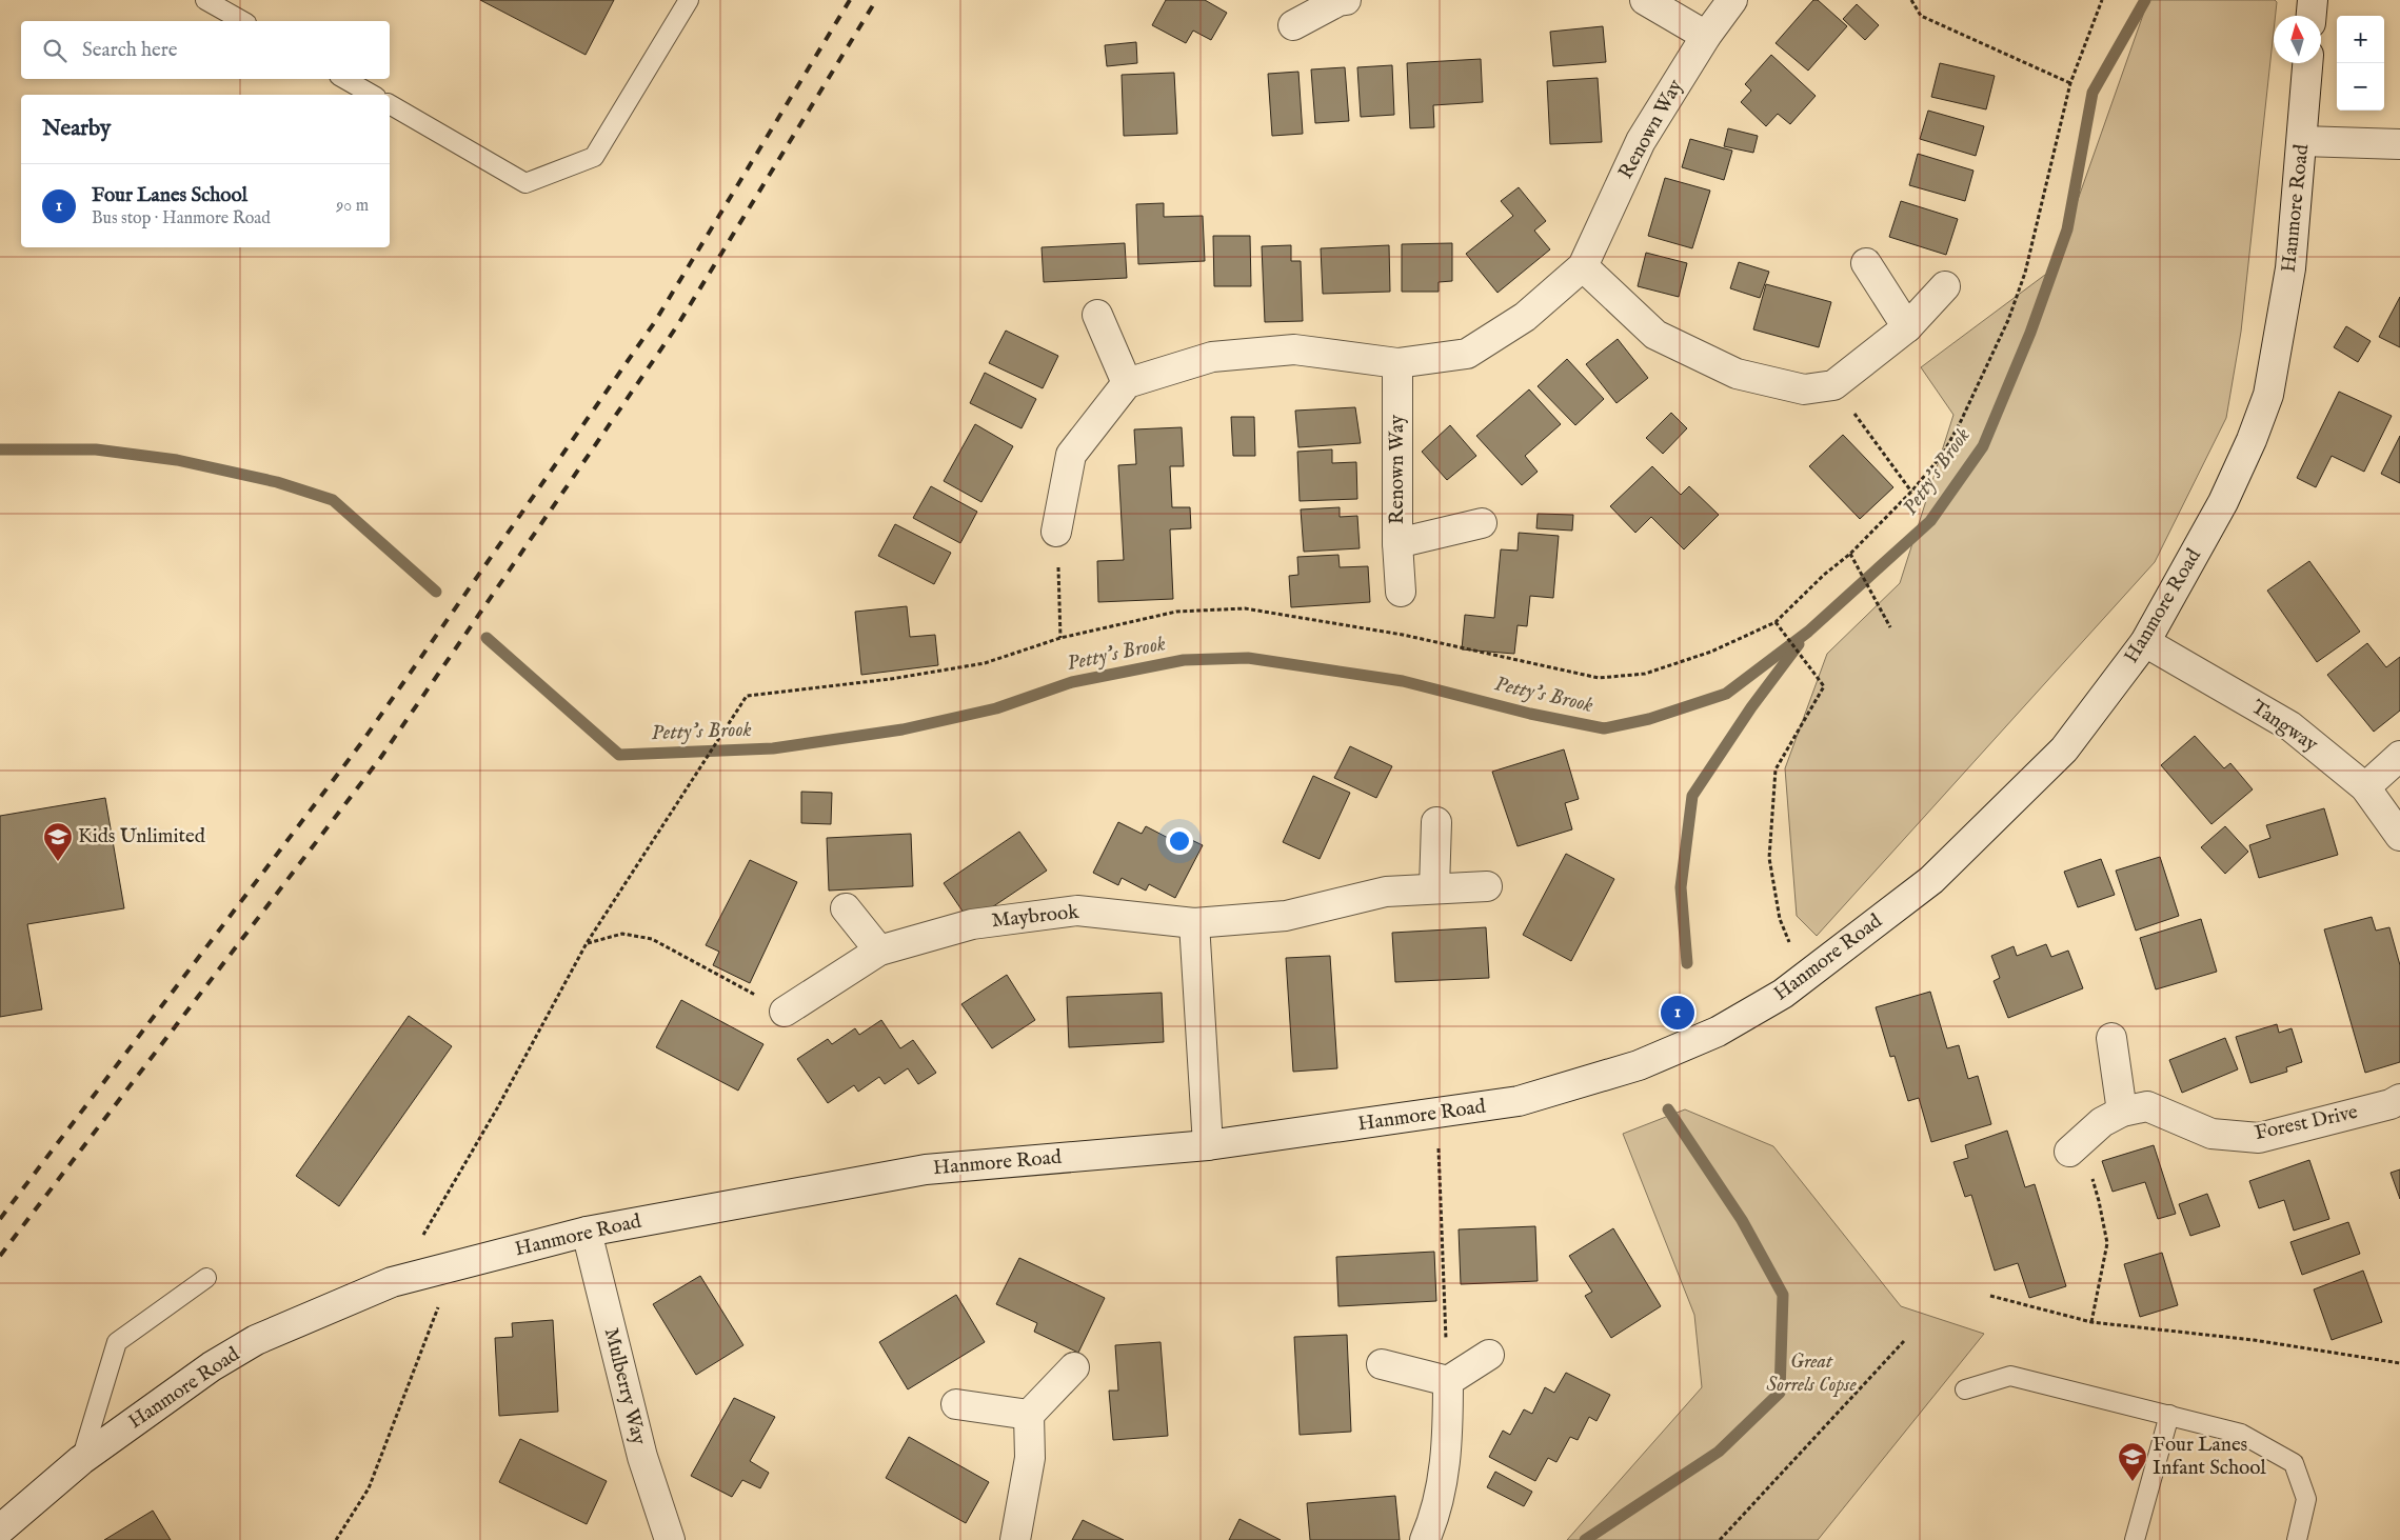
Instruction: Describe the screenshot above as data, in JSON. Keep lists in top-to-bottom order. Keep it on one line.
{"streets":{"street":["Renown Way","Hanmore Road","Tangway","Maybrook","Forest Drive","Mulberry Way"]},"crossings":[["Hanmore Road","Tangway"],["Hanmore Road","Mulberry Way"]],"water":["Petty's Brook"],"parks":["Great Sorrels Copse"],"places":{"school or university":["Kids Unlimited","Four Lanes Infant School"]},"north":"top","page":{"map_buttons":["+","−"],"search":"Search here","heading":"Nearby","list":[{"mark":"1","name":"Four Lanes School","note":"Bus stop · Hanmore Road","value":"90 m"}],"pins":"1"}}
